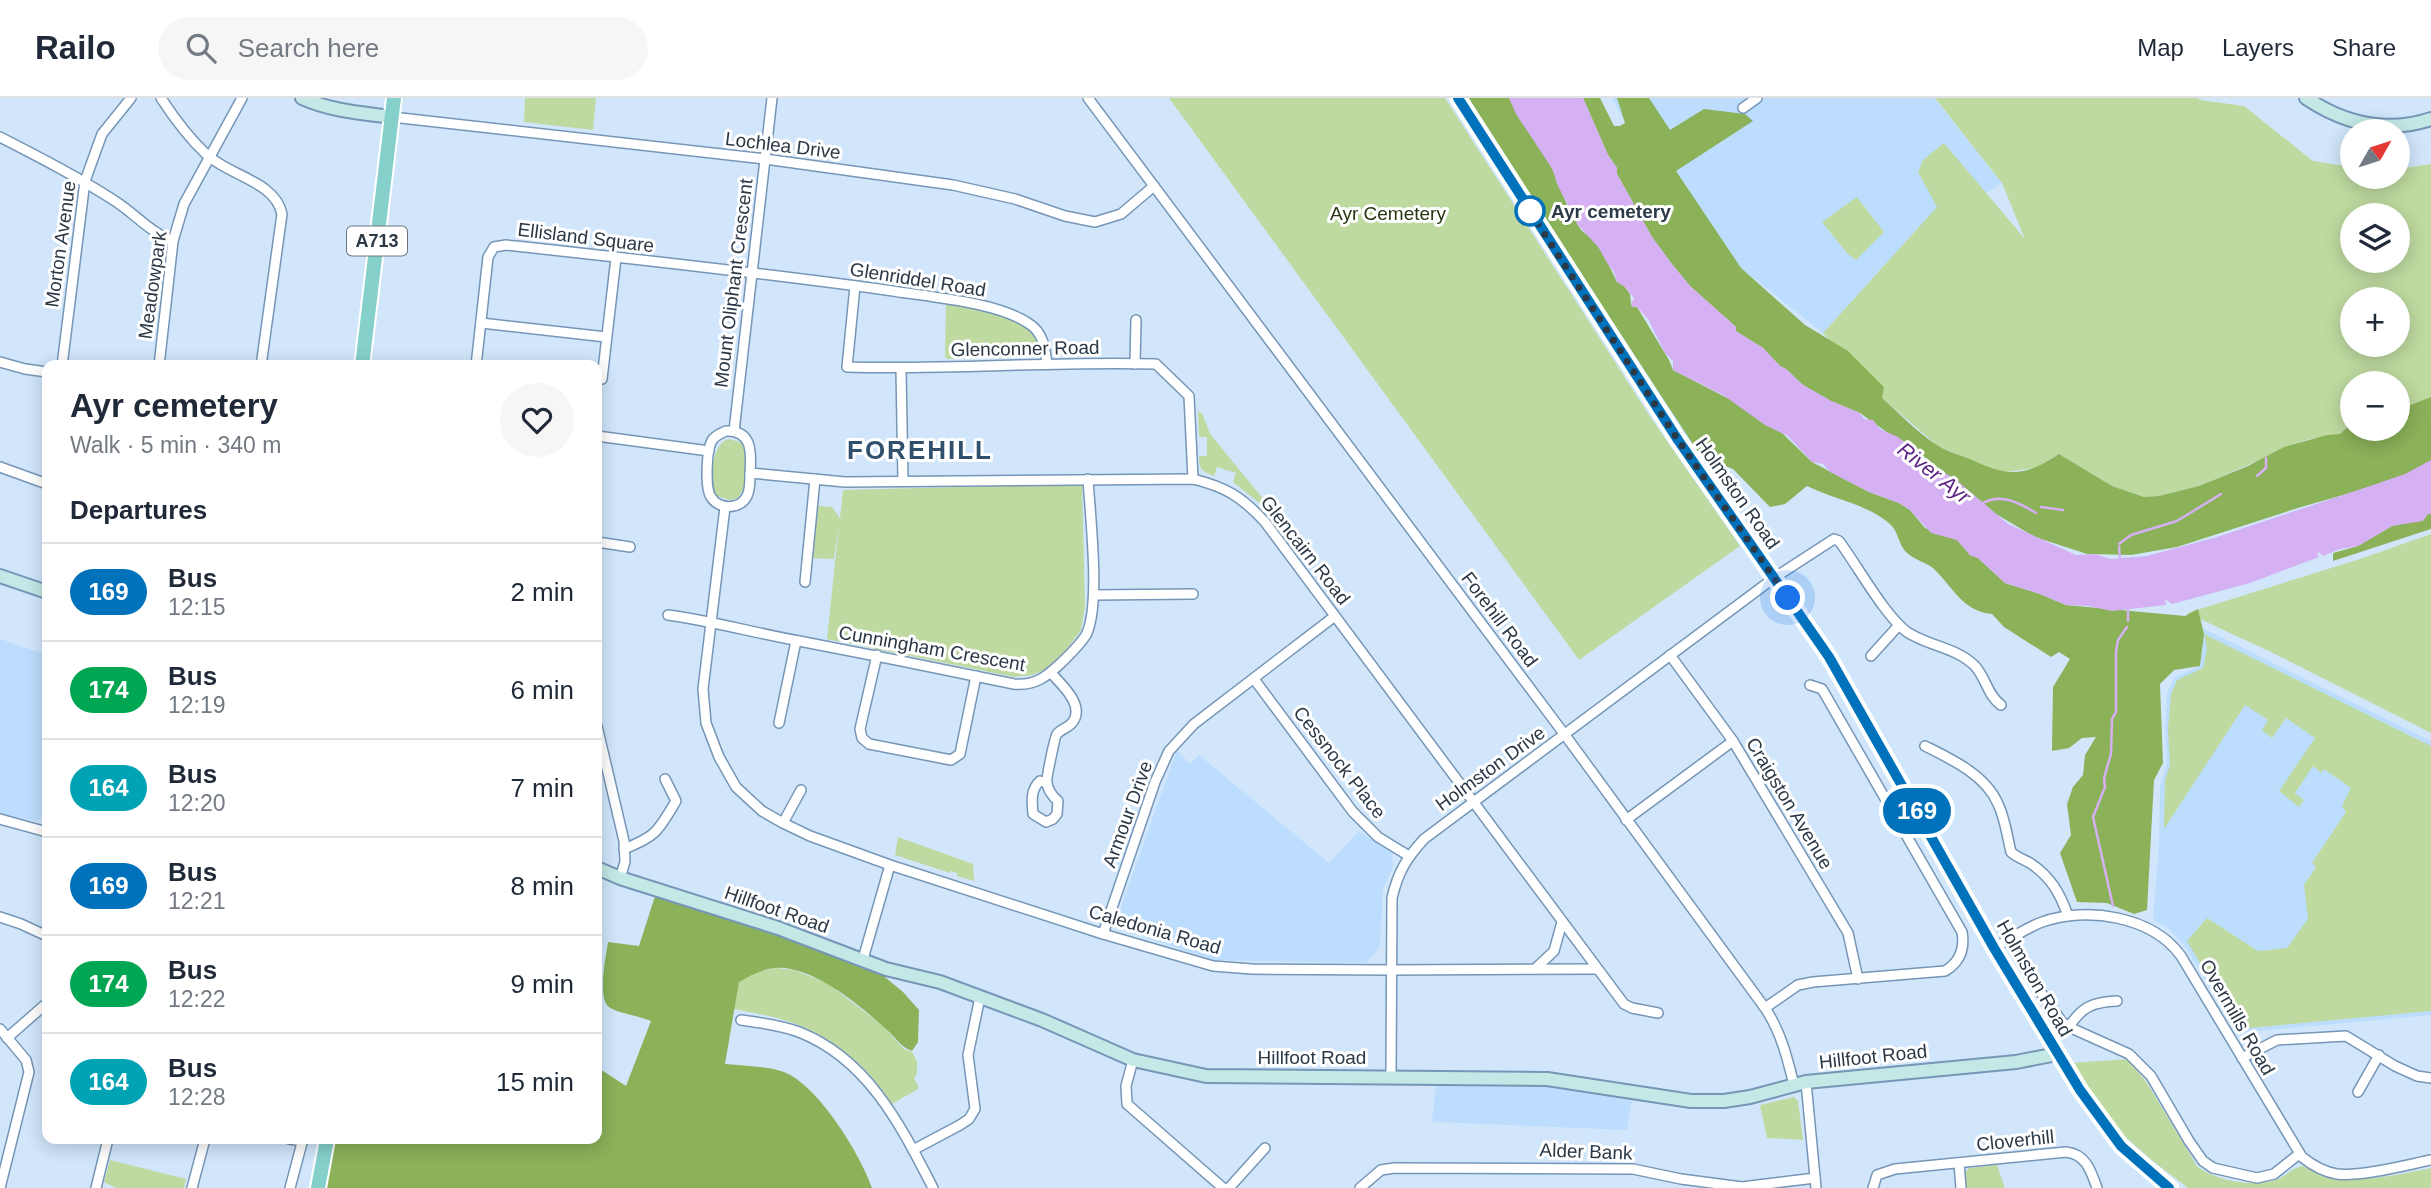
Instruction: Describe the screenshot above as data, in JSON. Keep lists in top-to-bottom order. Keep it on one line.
{"streets":{"main road":["A713","Holmston Road"],"street":["Lochlea Drive","Ellisland Square","Morton Avenue","Glenriddel Road","Mount Oliphant Crescent","Meadowpark","Glenconner Road","Glencairn Road","Forehill Road","Cunningham Crescent","Cessnock Place","Holmston Drive","Craigston Avenue","Armour Drive","Hillfoot Road","Caledonia Road","Overmills Road","Cloverhill","Alder Bank"]},"crossings":[["Lochlea Drive","A713"],["Lochlea Drive","Mount Oliphant Crescent"],["Lochlea Drive","Forehill Road"],["Ellisland Square","Glenriddel Road"],["Ellisland Square","Mount Oliphant Crescent"],["Glenriddel Road","Mount Oliphant Crescent"],["Glenriddel Road","Glenconner Road"],["Mount Oliphant Crescent","Glencairn Road"],["Mount Oliphant Crescent","Caledonia Road"],["Glenconner Road","Glencairn Road"],["Holmston Road","Holmston Drive"],["Holmston Road","Hillfoot Road"],["Holmston Road","Overmills Road"],["Glencairn Road","Cunningham Crescent"],["Glencairn Road","Holmston Drive"],["Glencairn Road","Armour Drive"],["Glencairn Road","Caledonia Road"],["Forehill Road","Holmston Drive"],["Forehill Road","Hillfoot Road"],["Forehill Road","Alder Bank"],["Cunningham Crescent","Caledonia Road"],["Cessnock Place","Holmston Drive"],["Cessnock Place","Armour Drive"],["Holmston Drive","Craigston Avenue"],["Holmston Drive","Hillfoot Road"],["Holmston Drive","Caledonia Road"],["Armour Drive","Caledonia Road"]],"districts":["FOREHILL"],"water":["River Ayr"],"parks":["Ayr Cemetery"],"places":["Ayr cemetery"],"lines":["bus line 169"],"north":"top right","page":{"header":"Railo","search":"Search here","nav":["Map","Layers","Share"],"on_map":"169","map_buttons":["+","−"],"heading":[["Ayr cemetery","Walk · 5 min · 340 m"],"Departures"],"list":[{"mark":"169","name":"Bus","note":"12:15","value":"2 min"},{"mark":"174","name":"Bus","note":"12:19","value":"6 min"},{"mark":"164","name":"Bus","note":"12:20","value":"7 min"},{"mark":"169","name":"Bus","note":"12:21","value":"8 min"},{"mark":"174","name":"Bus","note":"12:22","value":"9 min"},{"mark":"164","name":"Bus","note":"12:28","value":"15 min"}]}}
